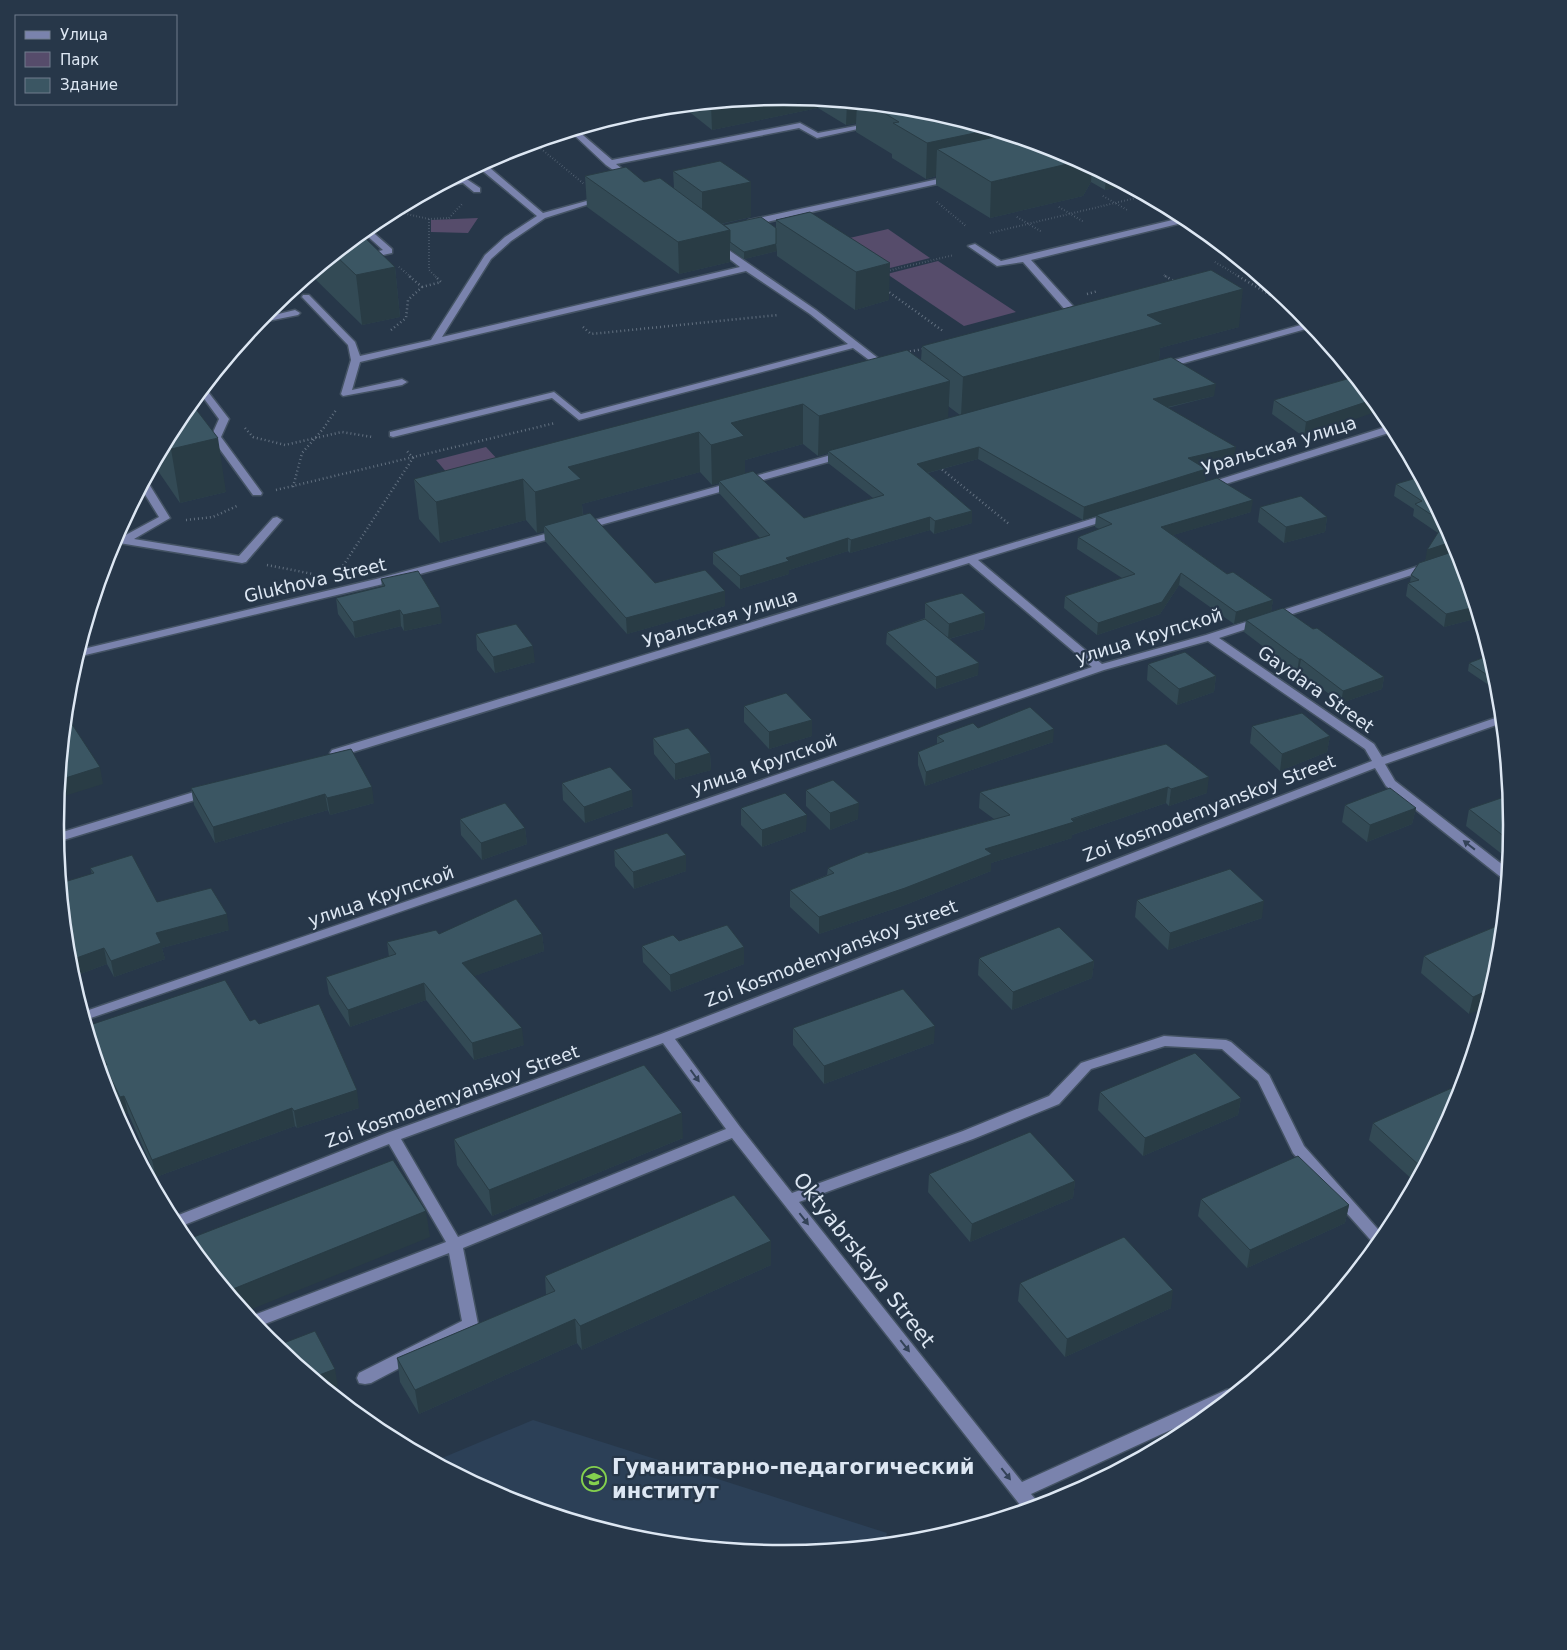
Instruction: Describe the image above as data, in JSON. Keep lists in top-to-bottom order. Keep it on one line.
{"streets":{"street":["Уральская улица","Glukhova Street","улица Крупской","Gaydara Street","Zoi Kosmodemyanskoy Street","Oktyabrskaya Street"]},"crossings":[["улица Крупской","Gaydara Street"],["Gaydara Street","Zoi Kosmodemyanskoy Street"],["Zoi Kosmodemyanskoy Street","Oktyabrskaya Street"]],"one_way":["Gaydara Street","Oktyabrskaya Street"],"places":{"school or university":["Гуманитарно-педагогический институт"]},"legend":["Улица","Парк","Здание"]}
